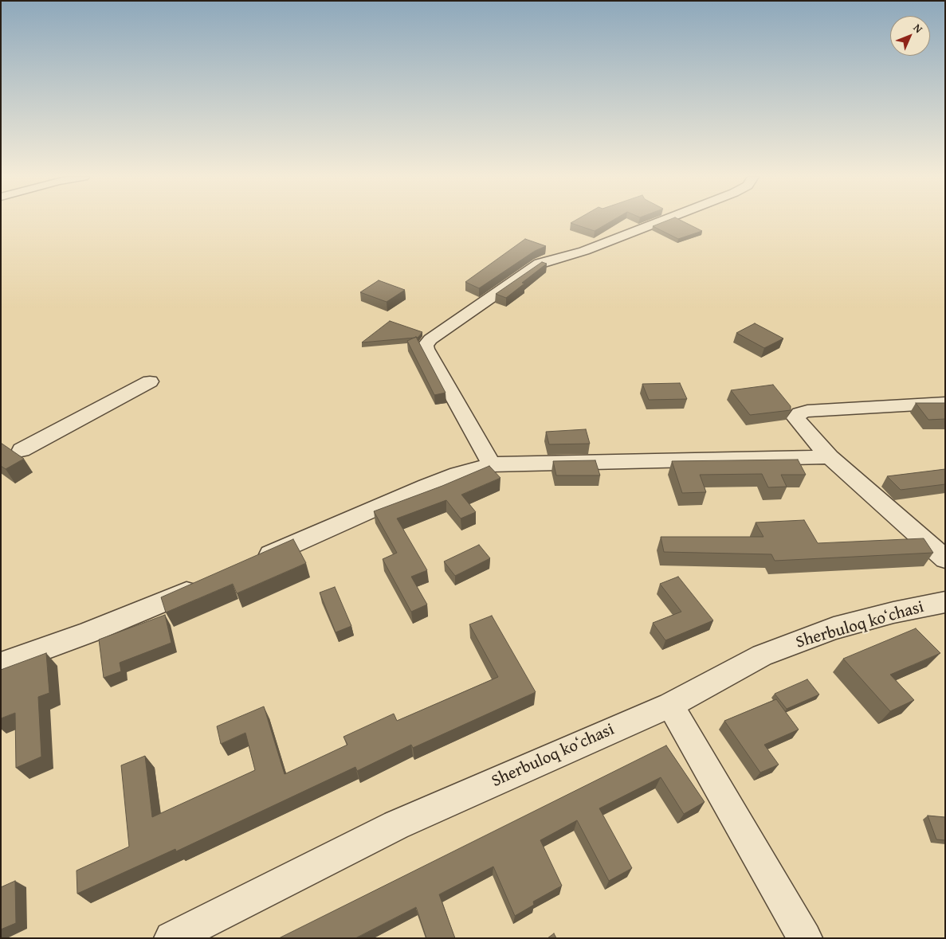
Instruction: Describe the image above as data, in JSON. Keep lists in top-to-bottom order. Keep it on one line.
{"streets":{"street":["Sherbuloq koʻchasi"]},"north":"top right"}
